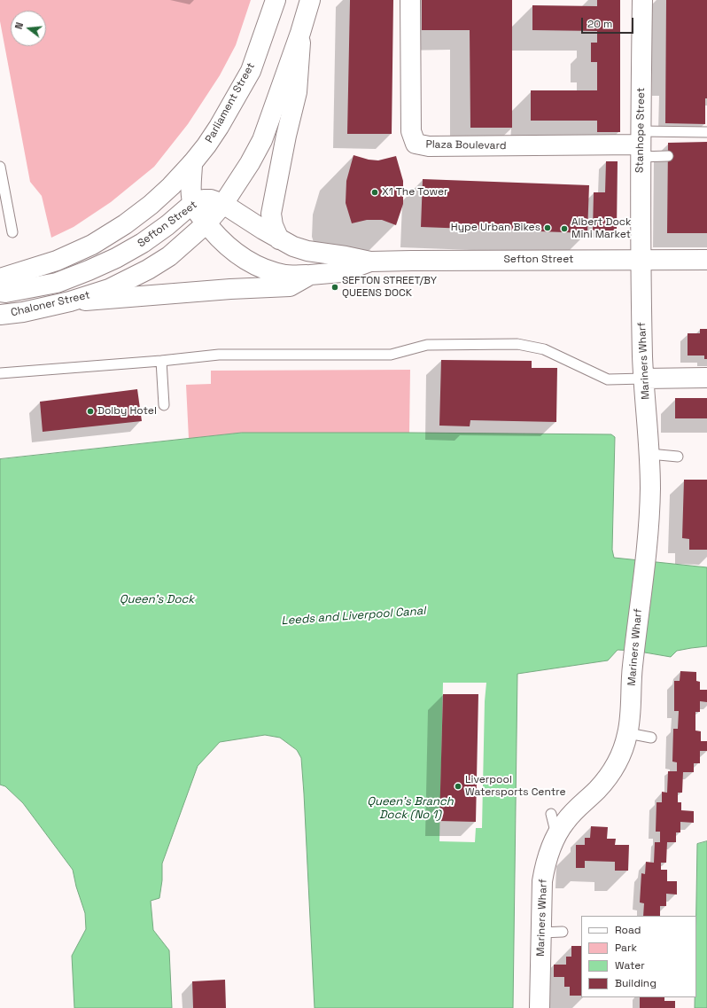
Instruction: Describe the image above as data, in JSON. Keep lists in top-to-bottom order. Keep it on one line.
{"streets":{"main road":["Parliament Street","Stanhope Street","Plaza Boulevard","Sefton Street","Chaloner Street","Mariners Wharf"]},"crossings":[["Stanhope Street","Plaza Boulevard"],["Stanhope Street","Sefton Street"],["Stanhope Street","Mariners Wharf"],["Sefton Street","Chaloner Street"],["Sefton Street","Mariners Wharf"]],"water":["Queen's Dock","Leeds and Liverpool Canal","Queen's Branch Dock (No 1)"],"places":["X1 The Tower","Hype Urban Bikes","Albert Dock Mini Market","SEFTON STREET/BY QUEENS DOCK","Dolby Hotel","Liverpool Watersports Centre"],"legend":["Road","Park","Water","Building"],"scale_bar":"20 m","north":"left"}
